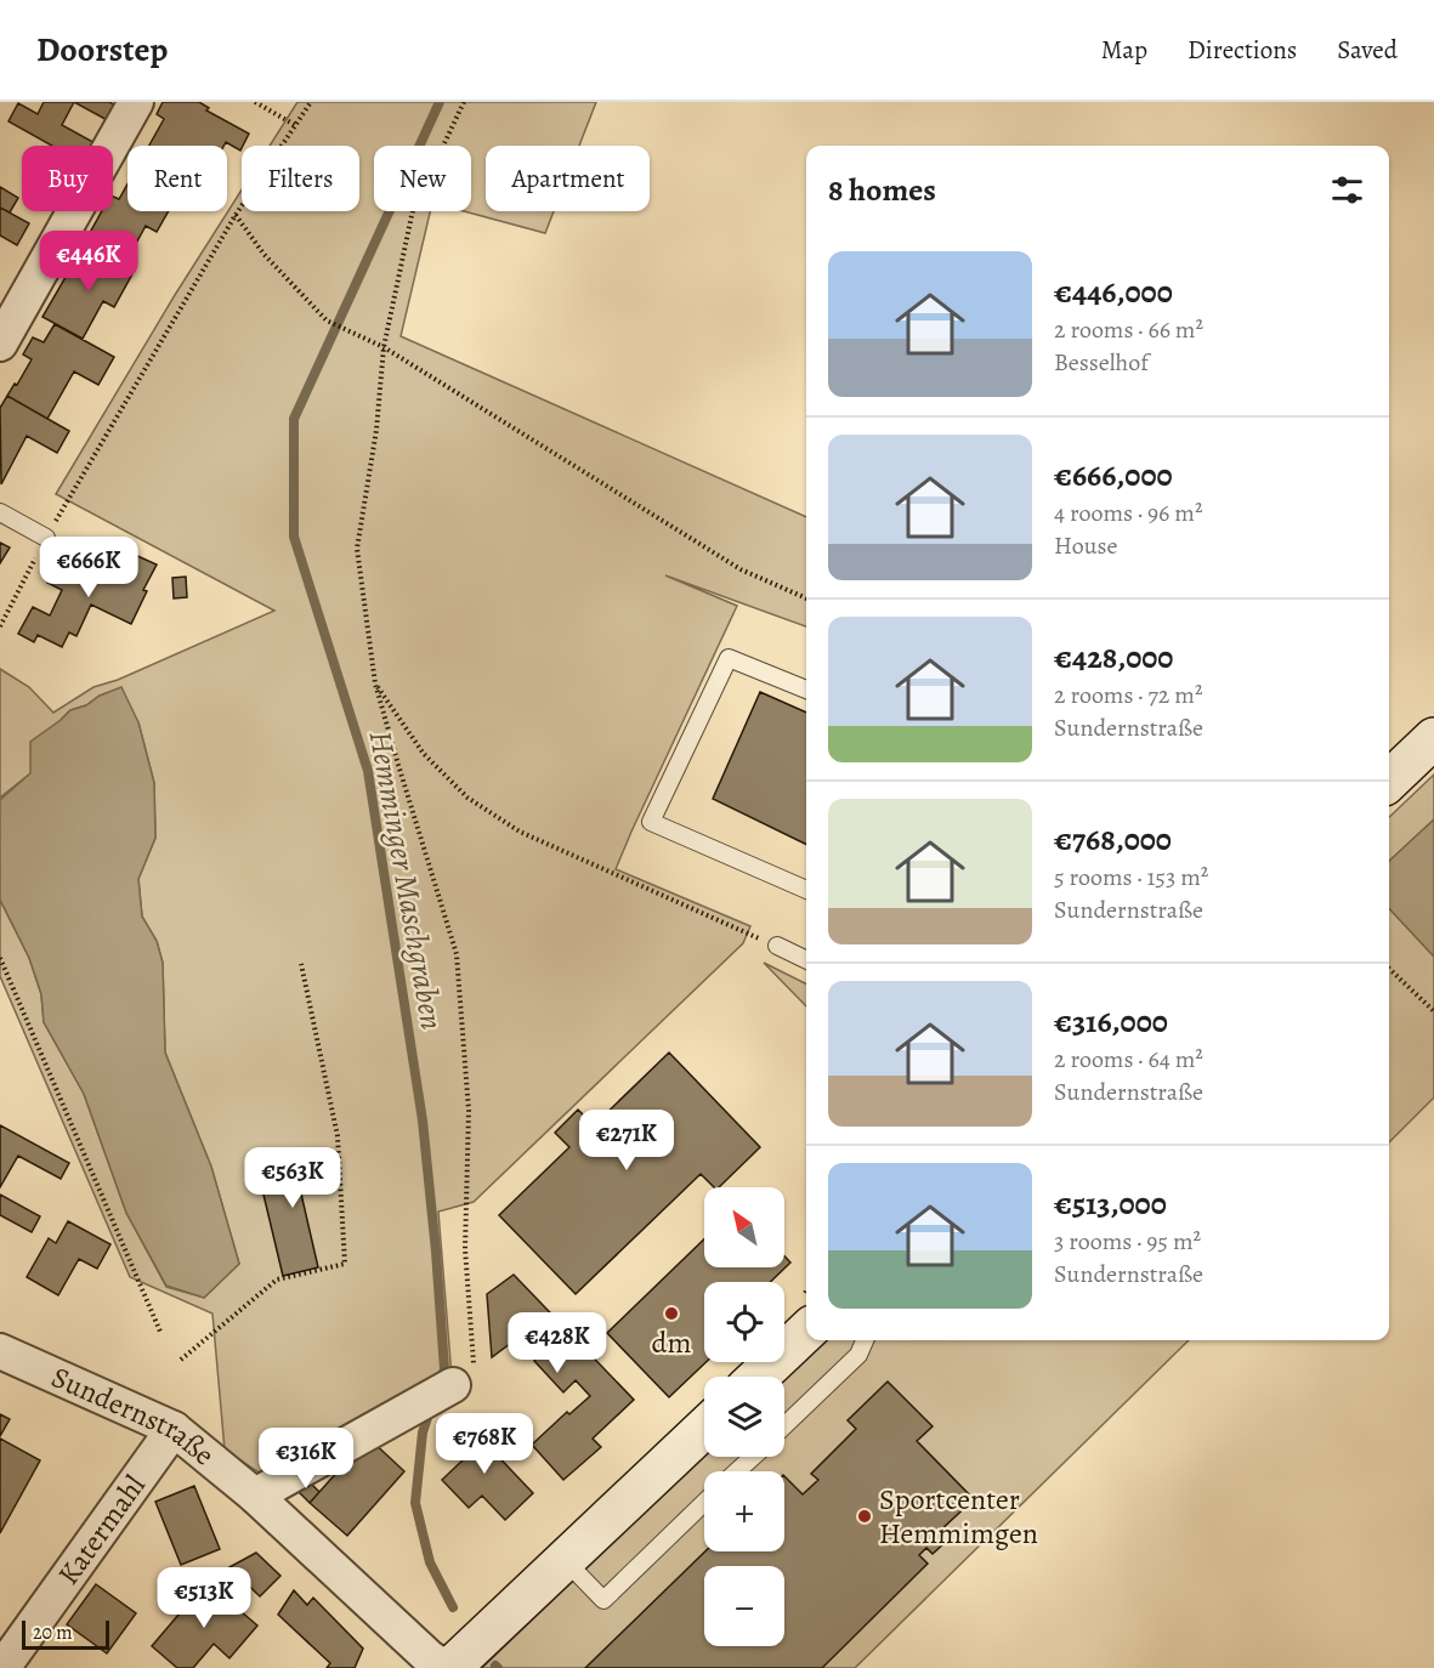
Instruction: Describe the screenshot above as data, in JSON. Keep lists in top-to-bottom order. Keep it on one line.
{"streets":{"street":["Sundernstraße","Katermahl"]},"crossings":[["Sundernstraße","Katermahl"]],"water":["Hemminger Maschgraben"],"places":["dm","Sportcenter Hemmimgen"],"scale_bar":"20 m","north":"top left","page":{"header":"Doorstep","nav":["Map","Directions","Saved"],"chip":["Buy","Rent","Filters","New","Apartment"],"heading":"8 homes","price":["€446K","€666K","€271K","€563K","€428K","€768K","€316K","€513K"],"list":[{"name":"€446,000","note":"2 rooms · 66 m² · Besselhof"},{"name":"€666,000","note":"4 rooms · 96 m² · House"},{"name":"€428,000","note":"2 rooms · 72 m² · Sundernstraße"},{"name":"€768,000","note":"5 rooms · 153 m² · Sundernstraße"},{"name":"€316,000","note":"2 rooms · 64 m² · Sundernstraße"},{"name":"€513,000","note":"3 rooms · 95 m² · Sundernstraße"}],"map_buttons":["+","−"],"scale":"20 m"}}
